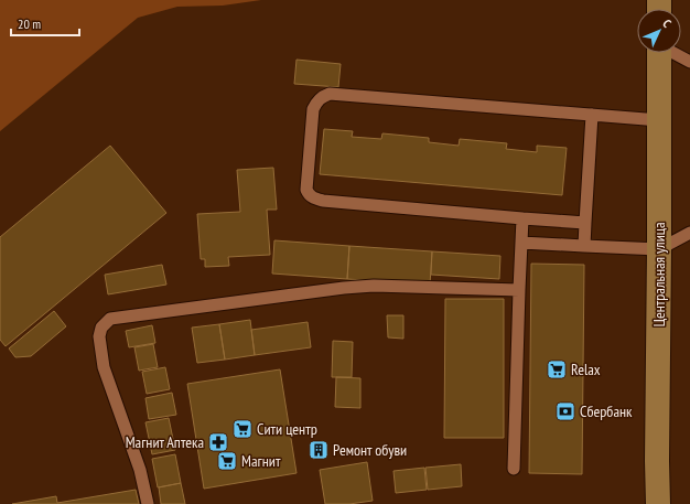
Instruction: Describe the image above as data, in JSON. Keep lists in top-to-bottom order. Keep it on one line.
{"streets":{"main road":["Центральная улица"]},"places":{"supermarket":["Relax","Сити центр","Магнит"],"bank":["Сбербанк"],"pharmacy":["Магнит Аптека"],"building":["Ремонт обуви"]},"scale_bar":"20 m","north":"top right"}
